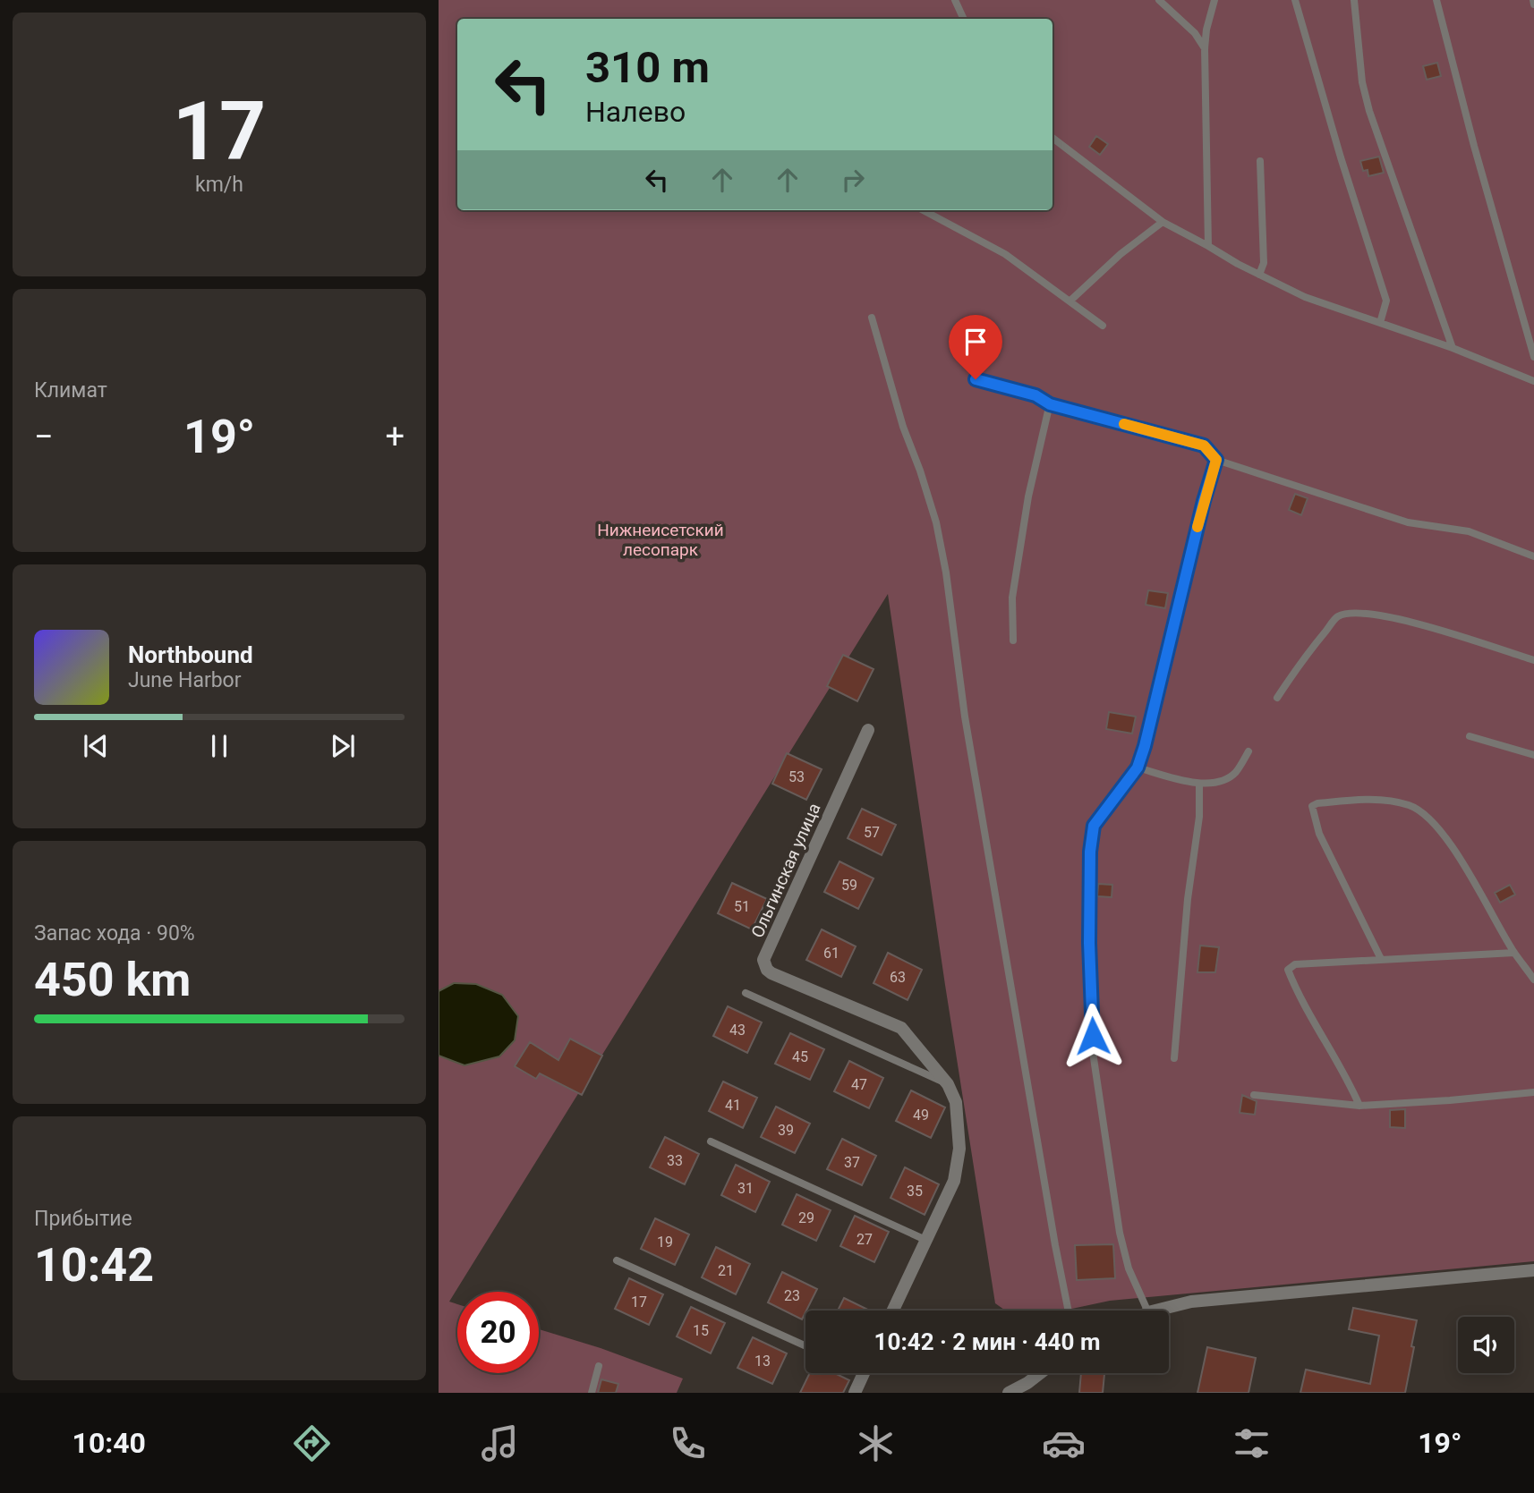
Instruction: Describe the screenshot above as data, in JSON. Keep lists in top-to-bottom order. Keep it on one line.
{"streets":{"street":["Ольгинская улица"]},"parks":["Нижнеисетский лесопарк"],"house_numbers":["53","57","59","51","61","63","43","45","47","41","49","39","33","37","31","35","29","27","19","21","23","17","15","13"],"page":{"tile":[["17","km/h"],"Климат",["Запас хода · 90%","450 km"],["Прибытие","10:42"]],"turn":["310 m","Налево"],"heat":["−","19°","+"],"song":["Northbound","June Harbor"],"limit":"20","trip":"10:42 · 2 мин · 440 m","tabs":["10:40","19°"]}}
